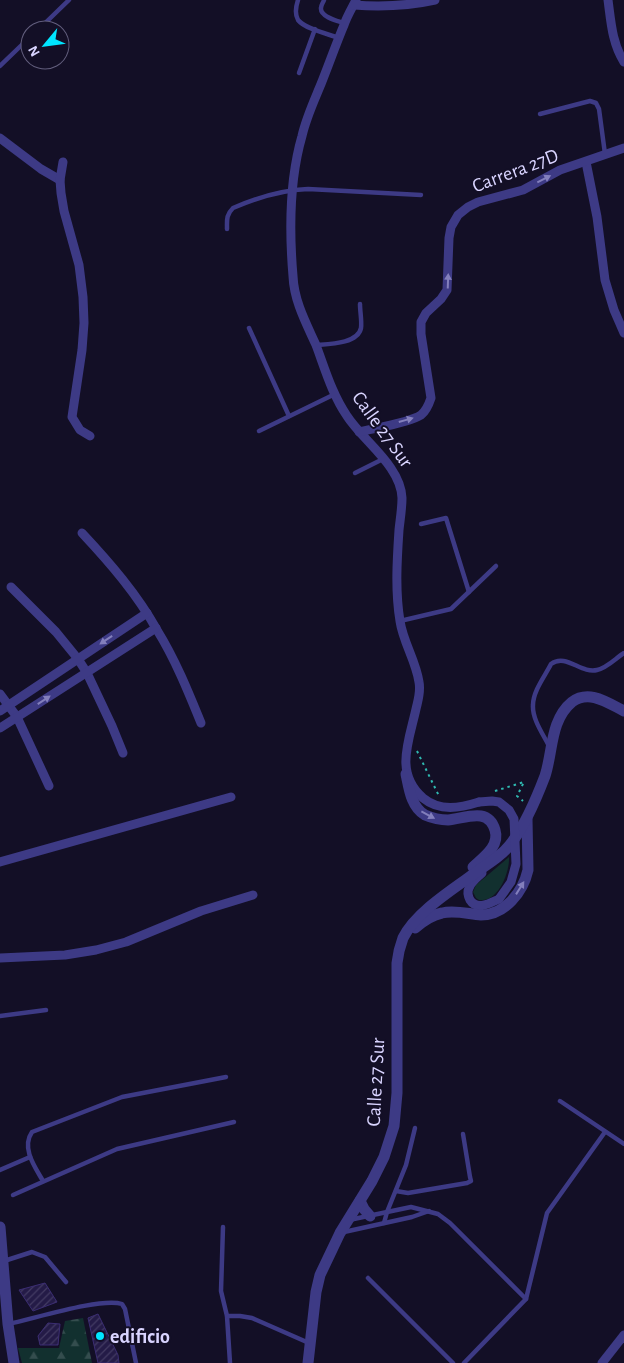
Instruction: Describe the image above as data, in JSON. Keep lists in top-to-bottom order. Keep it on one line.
{"streets":{"street":["Carrera 27D","Calle 27 Sur"]},"crossings":[["Carrera 27D","Calle 27 Sur"]],"one_way":["Carrera 27D"],"places":["edificio"],"north":"bottom left"}
